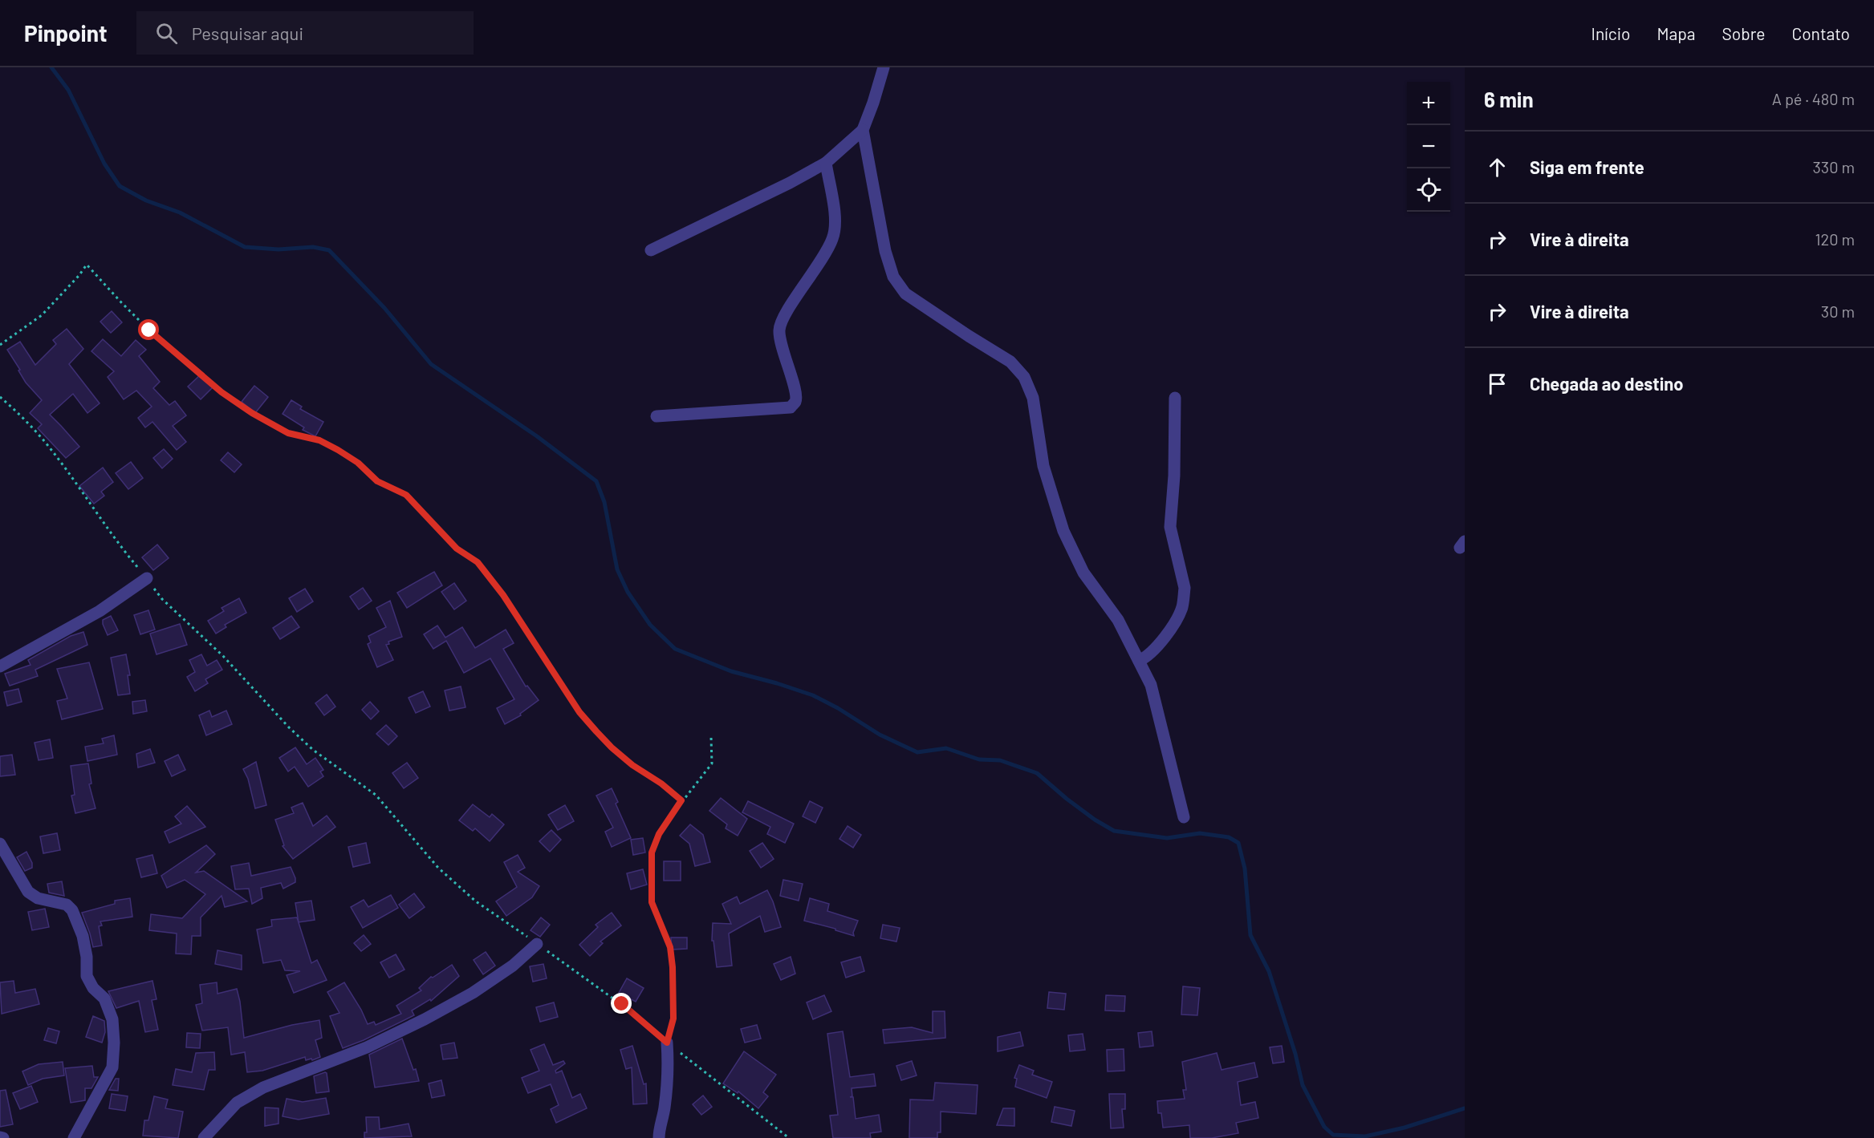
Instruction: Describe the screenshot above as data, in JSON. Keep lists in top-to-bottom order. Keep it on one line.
{"page":{"header":"Pinpoint","search":"Pesquisar aqui","nav":["Início","Mapa","Sobre","Contato"],"heading":["6 min","A pé · 480 m"],"map_buttons":["+","−"],"list":[["Siga em frente","330 m"],["Vire à direita","120 m"],["Vire à direita","30 m"],"Chegada ao destino"]}}
